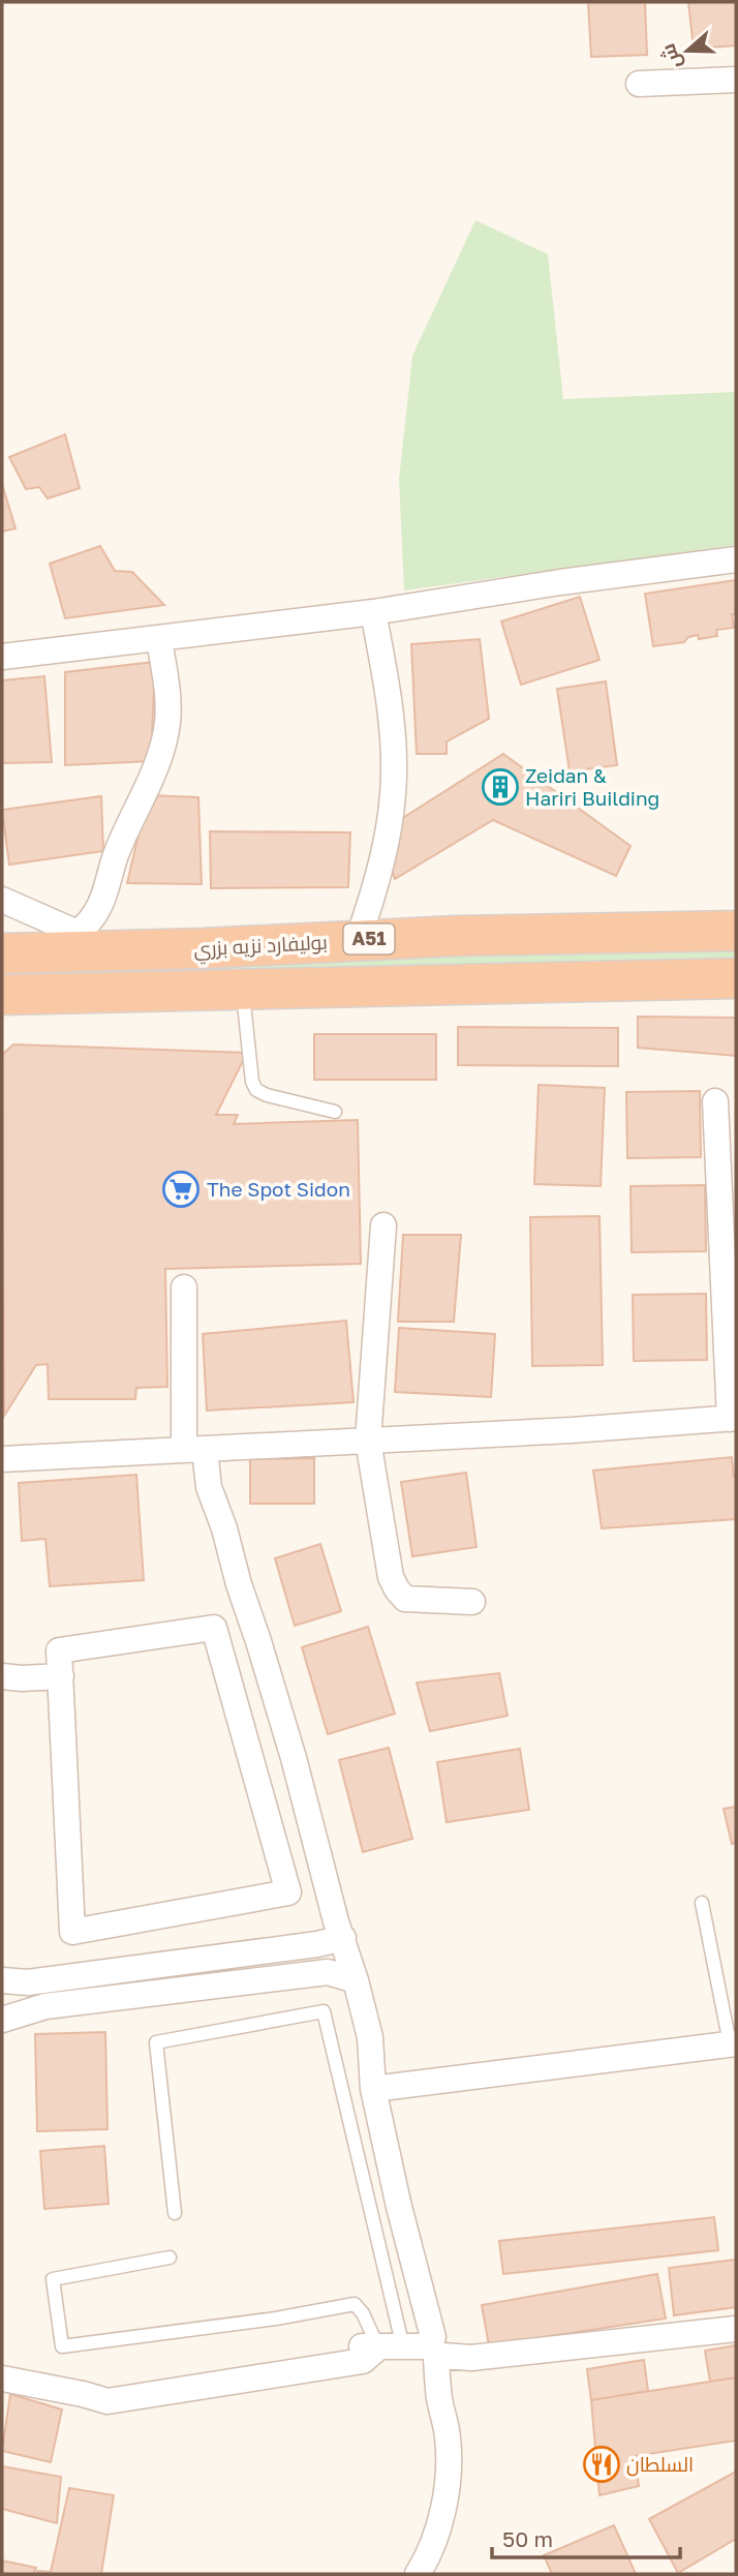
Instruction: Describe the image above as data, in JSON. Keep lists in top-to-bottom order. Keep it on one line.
{"streets":{"highway":["A51","بوليفارد نزيه بزري"]},"places":{"building":["Zeidan & Hariri Building"],"supermarket":["The Spot Sidon"],"restaurant":["السلطان"]},"scale_bar":"50 m","north":"left"}
